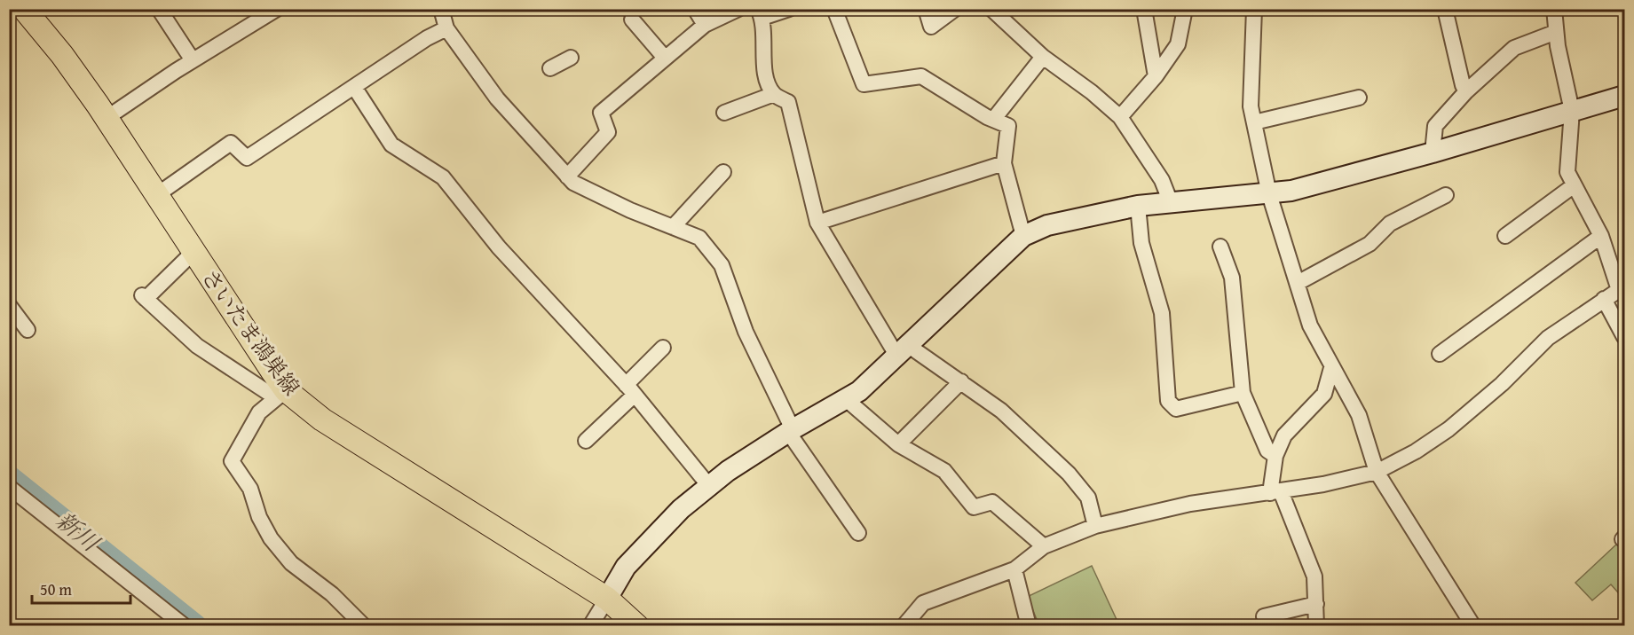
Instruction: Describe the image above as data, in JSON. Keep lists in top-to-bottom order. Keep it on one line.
{"streets":{"main road":["さいたま鴻巣線"]},"water":["新川"],"scale_bar":"50 m"}
